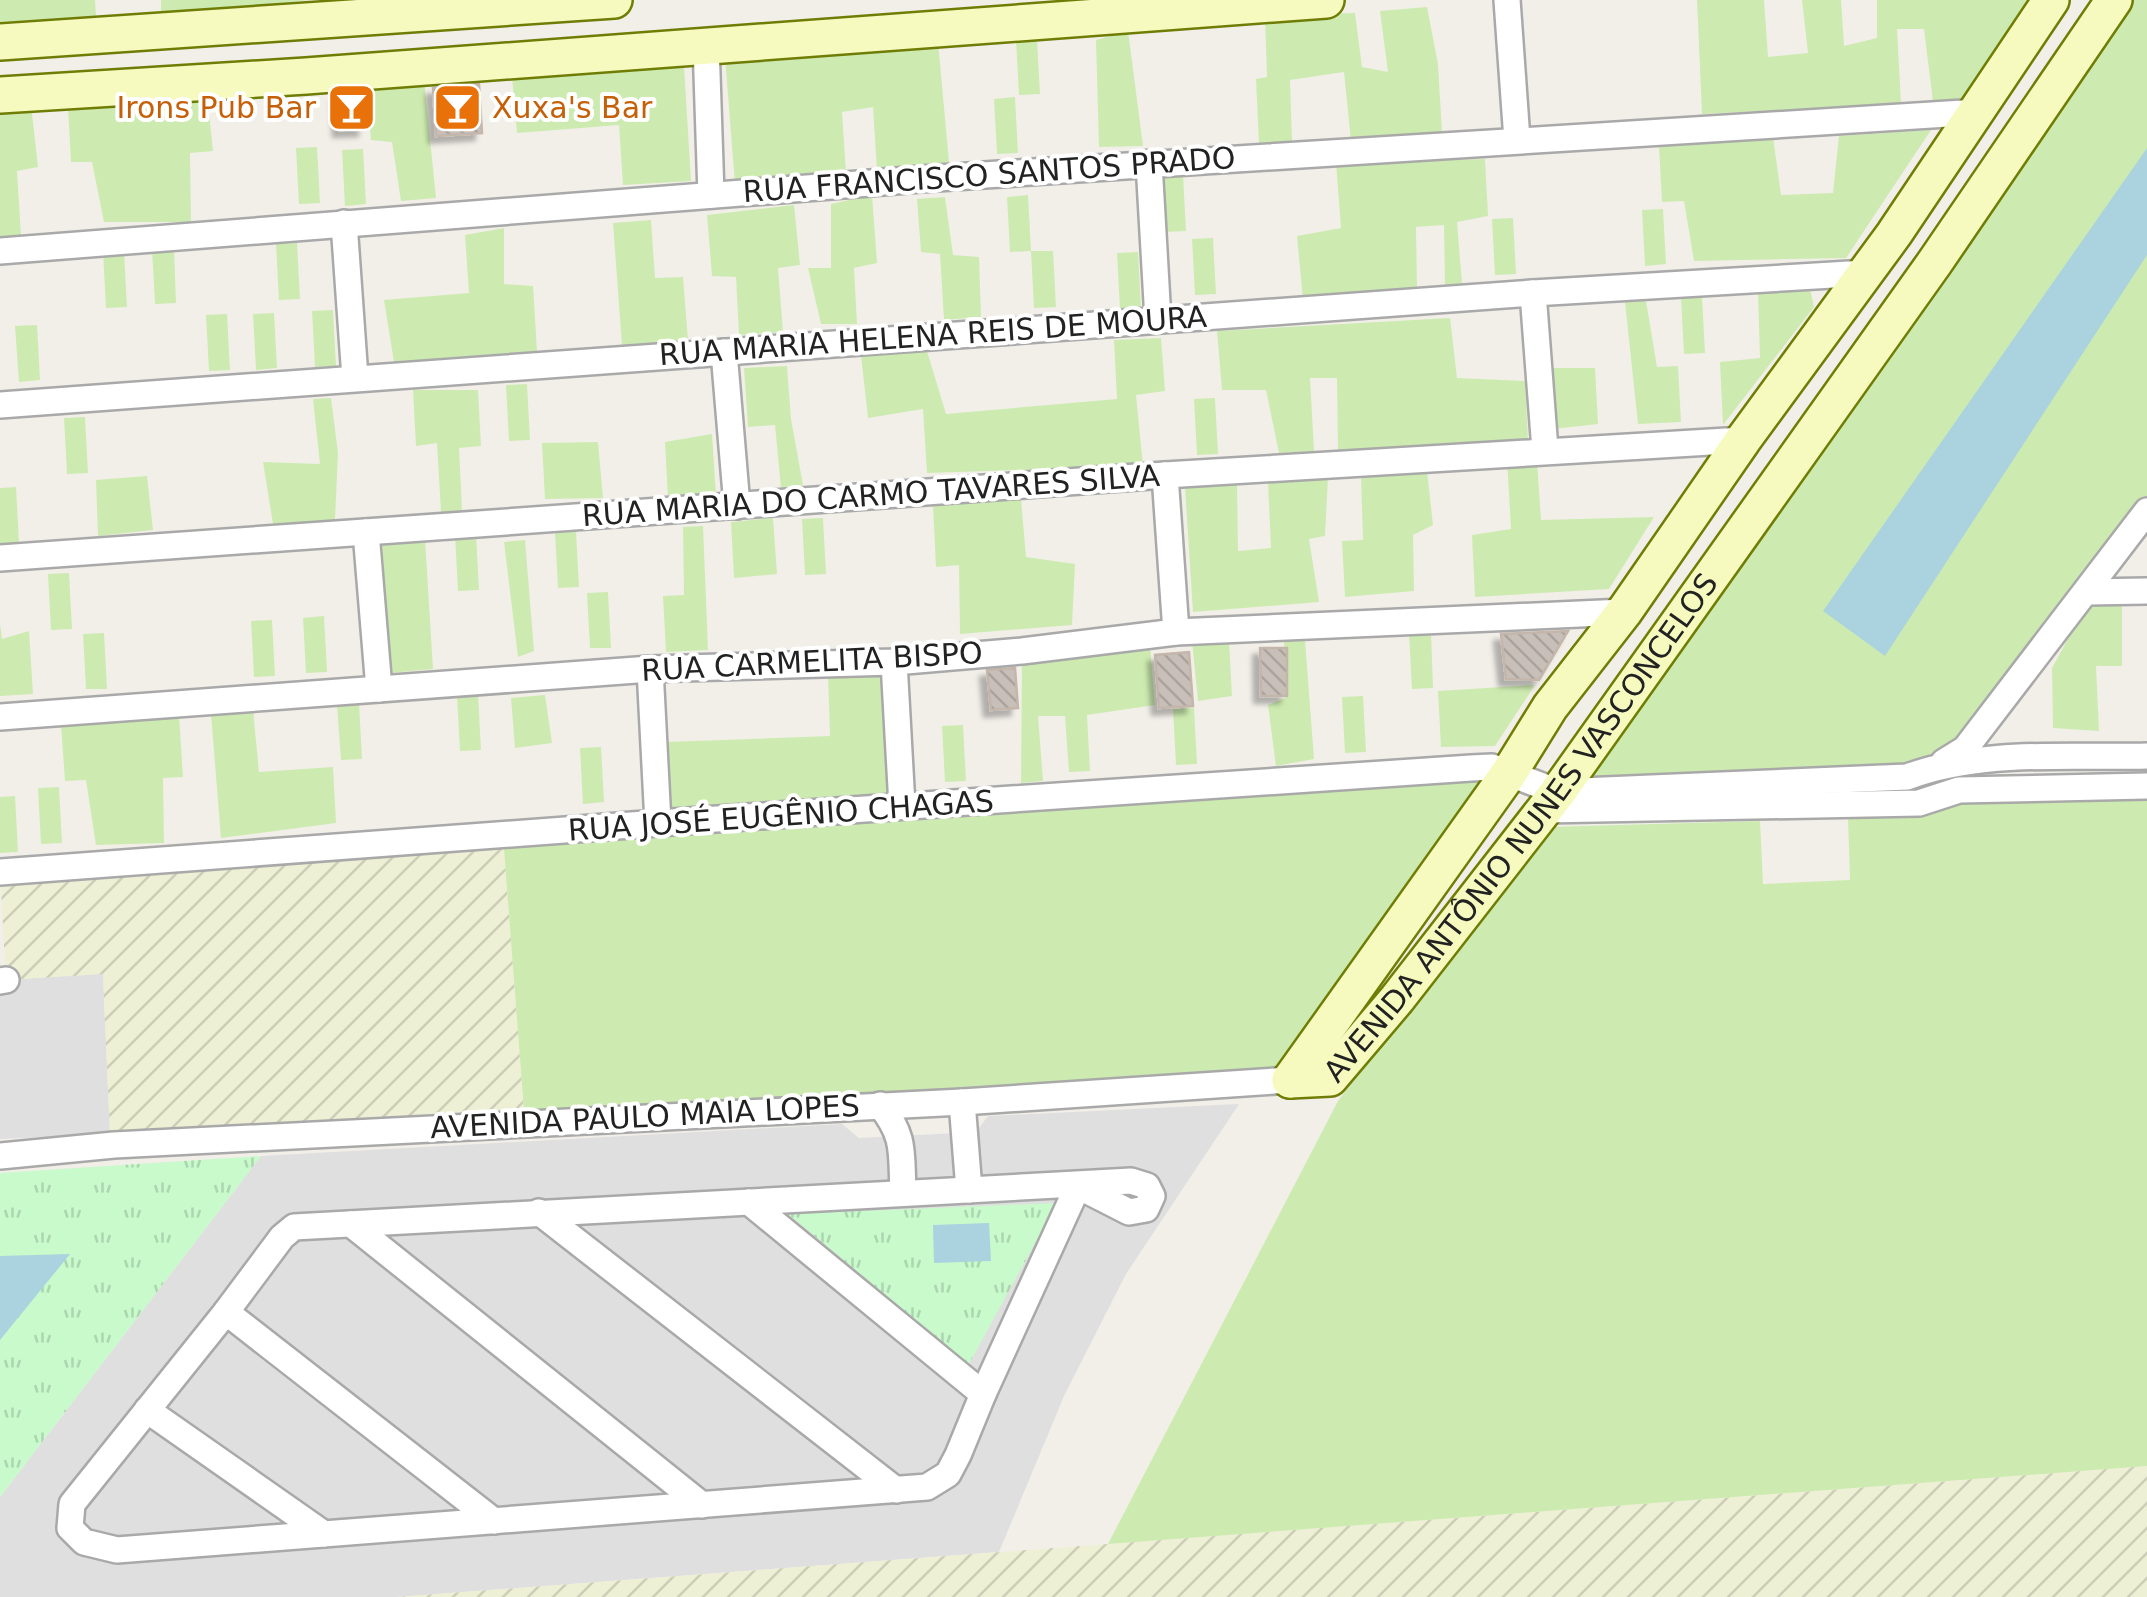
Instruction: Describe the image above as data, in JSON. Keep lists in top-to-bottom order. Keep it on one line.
{"streets":{"street":["RUA FRANCISCO SANTOS PRADO","RUA MARIA HELENA REIS DE MOURA","RUA MARIA DO CARMO TAVARES SILVA","RUA CARMELITA BISPO","RUA JOSÉ EUGÊNIO CHAGAS","AVENIDA ANTÔNIO NUNES VASCONCELOS","AVENIDA PAULO MAIA LOPES"]},"crossings":[["RUA FRANCISCO SANTOS PRADO","AVENIDA ANTÔNIO NUNES VASCONCELOS"],["RUA MARIA HELENA REIS DE MOURA","AVENIDA ANTÔNIO NUNES VASCONCELOS"],["RUA MARIA DO CARMO TAVARES SILVA","AVENIDA ANTÔNIO NUNES VASCONCELOS"],["RUA CARMELITA BISPO","AVENIDA ANTÔNIO NUNES VASCONCELOS"],["RUA JOSÉ EUGÊNIO CHAGAS","AVENIDA ANTÔNIO NUNES VASCONCELOS"],["AVENIDA ANTÔNIO NUNES VASCONCELOS","AVENIDA PAULO MAIA LOPES"]],"places":{"bar":["Irons Pub Bar","Xuxa's Bar"]}}
